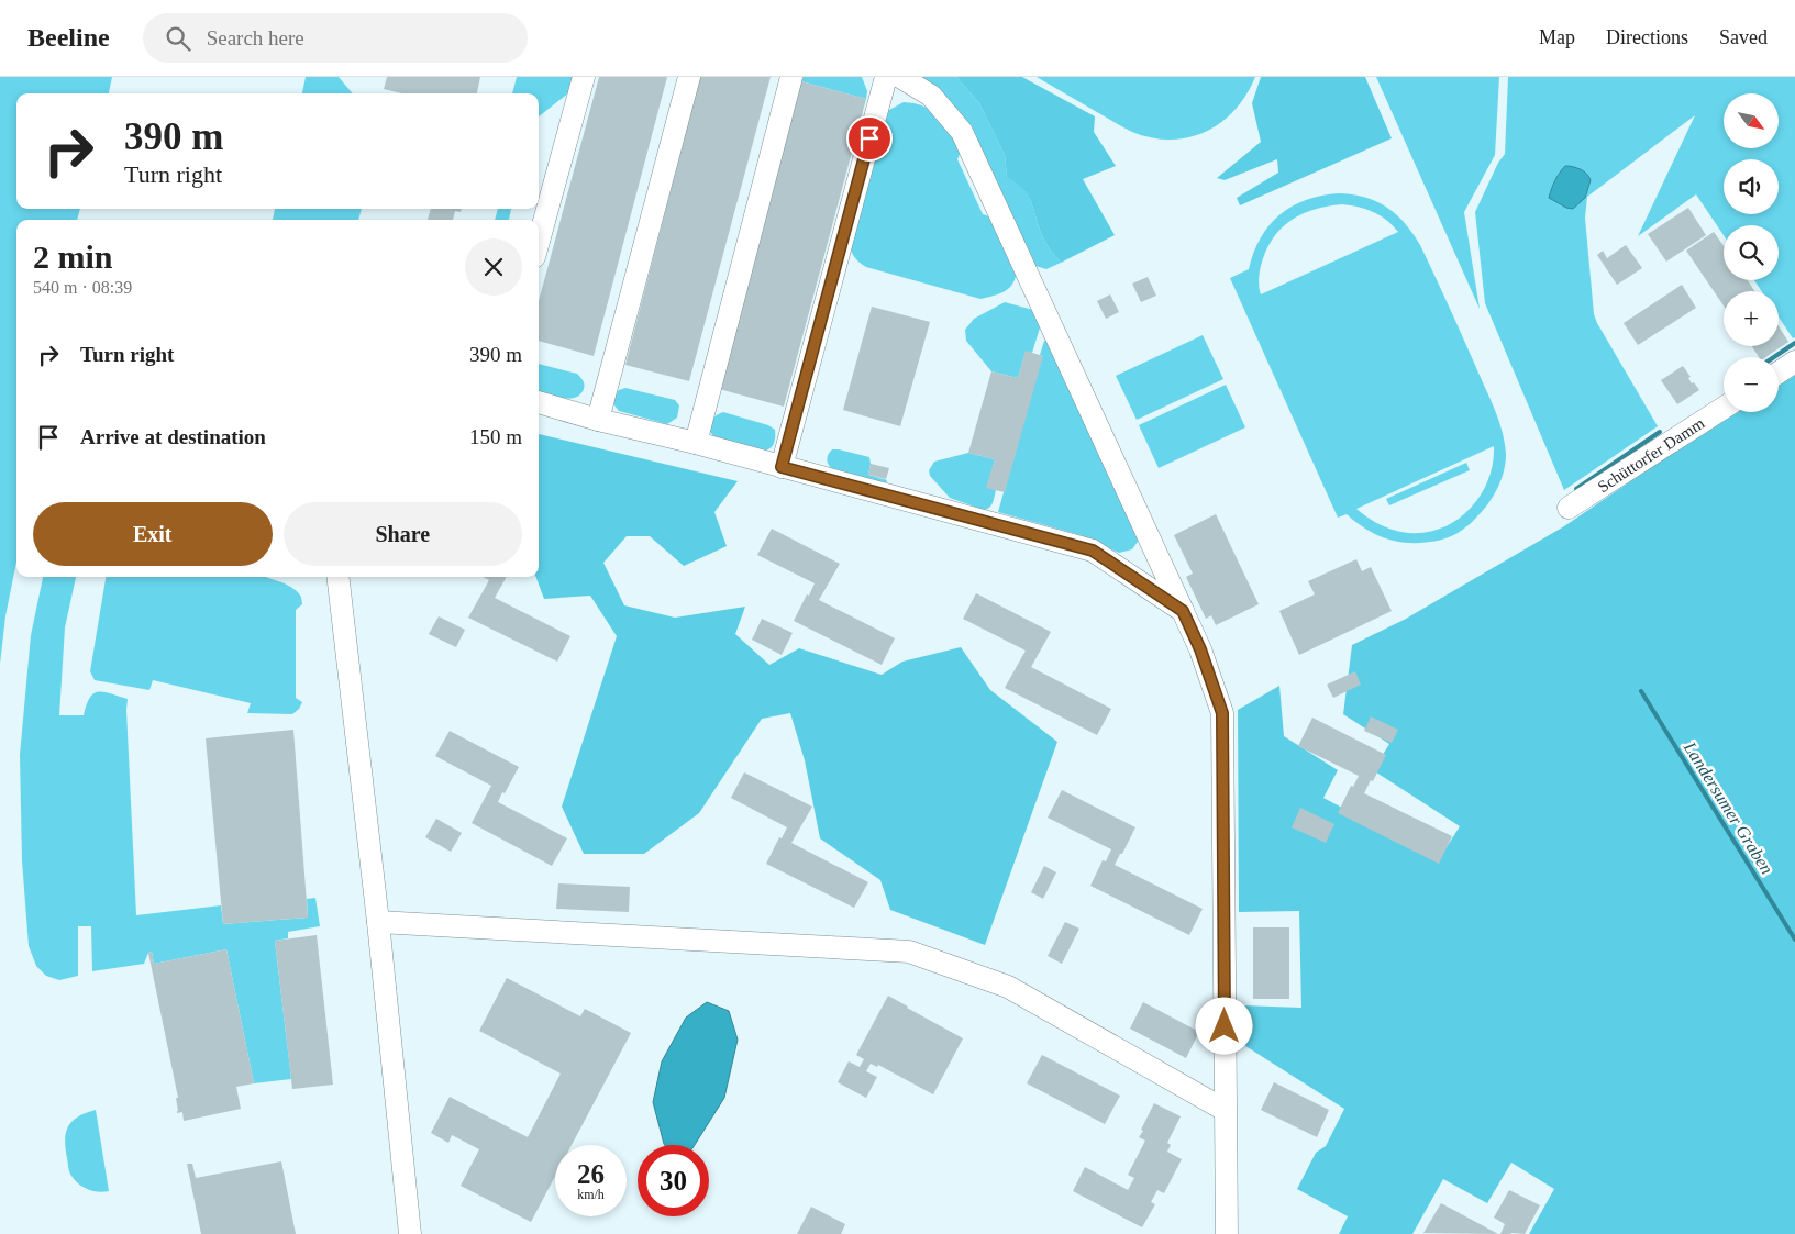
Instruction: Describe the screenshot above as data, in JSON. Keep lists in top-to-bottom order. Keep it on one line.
{"streets":{"street":["Schüttorfer Damm"]},"water":["Landersumer Graben"],"north":"bottom right","page":{"header":"Beeline","search":"Search here","nav":["Map","Directions","Saved"],"map_buttons":["+","−"],"turn":["390 m","Turn right"],"heading":["2 min","540 m · 08:39"],"list":[{"name":"Turn right","value":"390 m"},{"name":"Arrive at destination","value":"150 m"}],"buttons":["Exit","Share"],"speed":"26 km/h","limit":"30"}}
